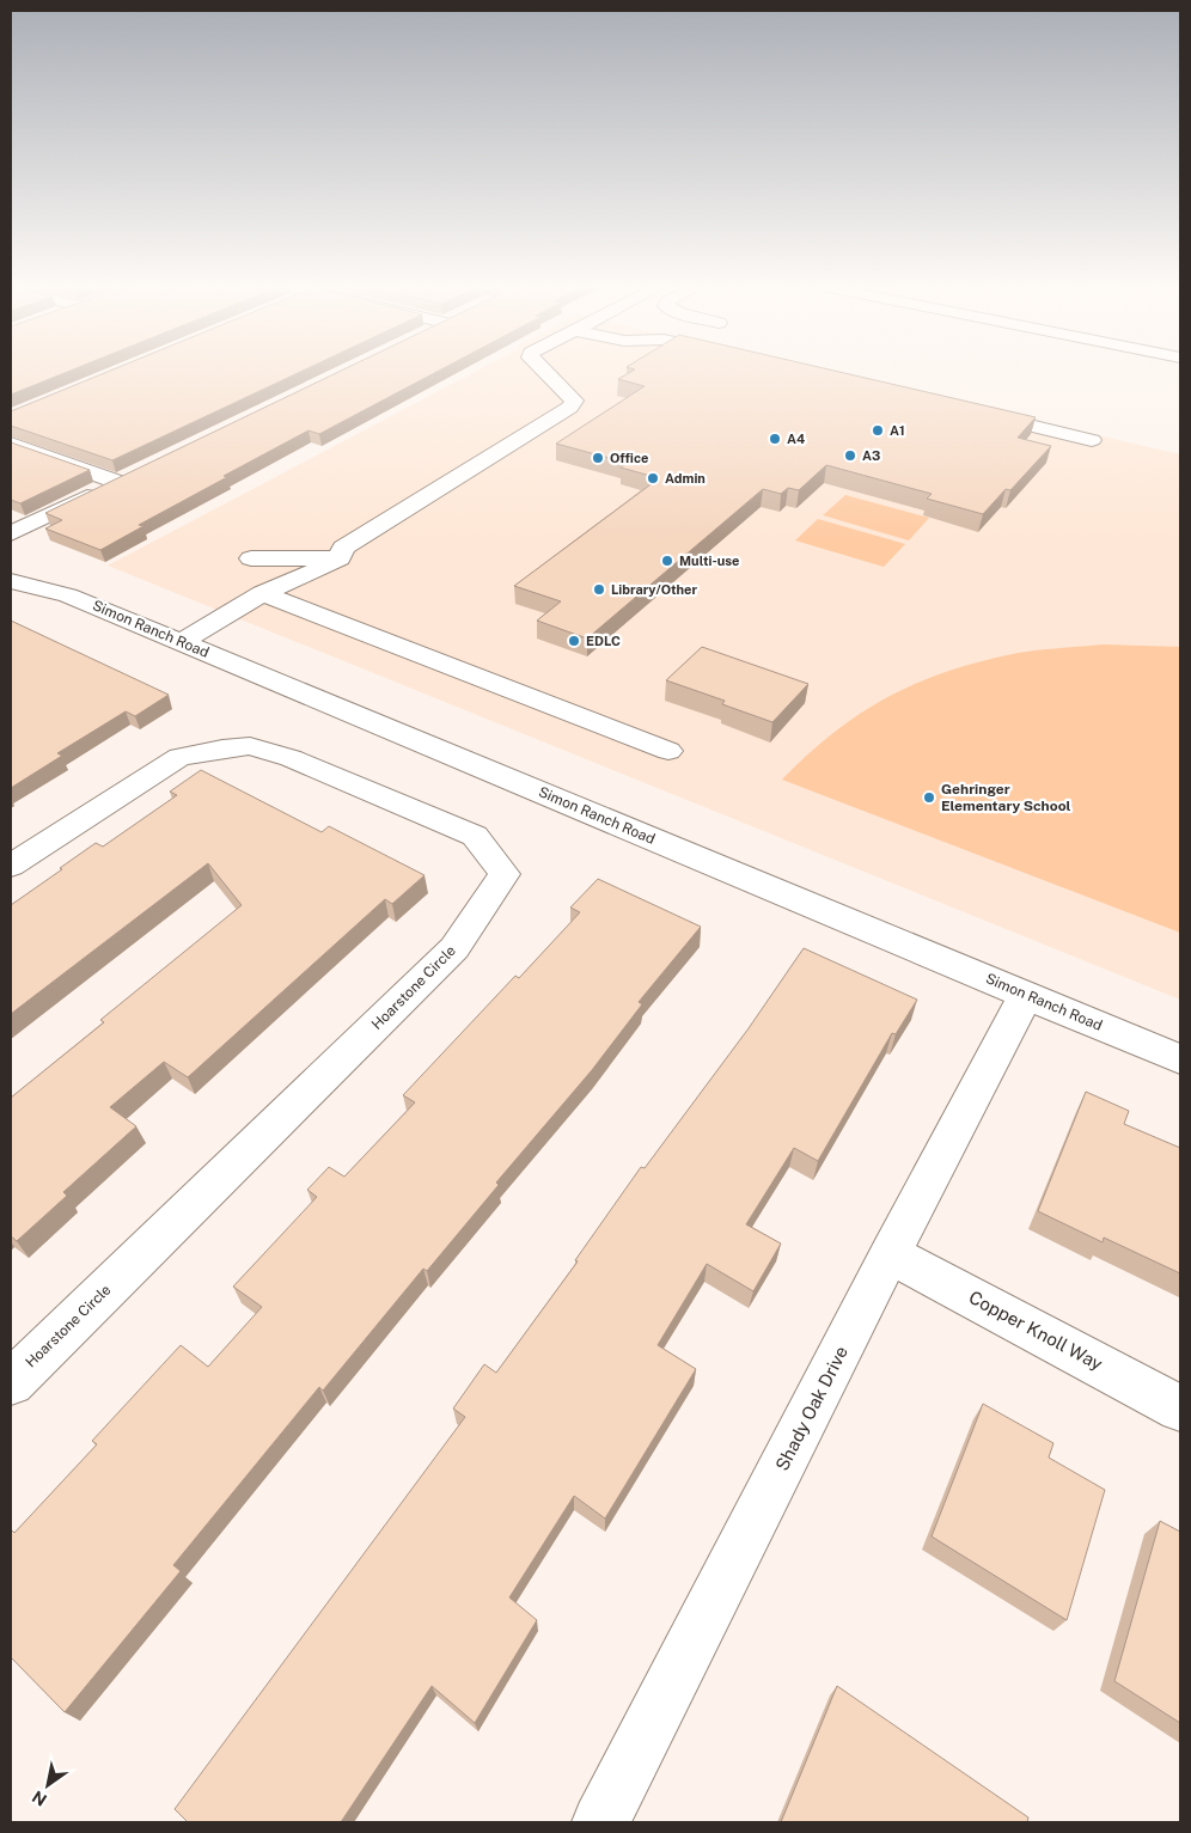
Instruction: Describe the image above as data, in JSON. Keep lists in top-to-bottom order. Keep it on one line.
{"streets":{"street":["Simon Ranch Road","Hoarstone Circle","Copper Knoll Way","Shady Oak Drive"]},"crossings":[["Simon Ranch Road","Shady Oak Drive"],["Copper Knoll Way","Shady Oak Drive"]],"places":["A1","A4","A3","Office","Admin","Multi-use","Library/Other","EDLC","Gehringer Elementary School"],"north":"bottom left"}
